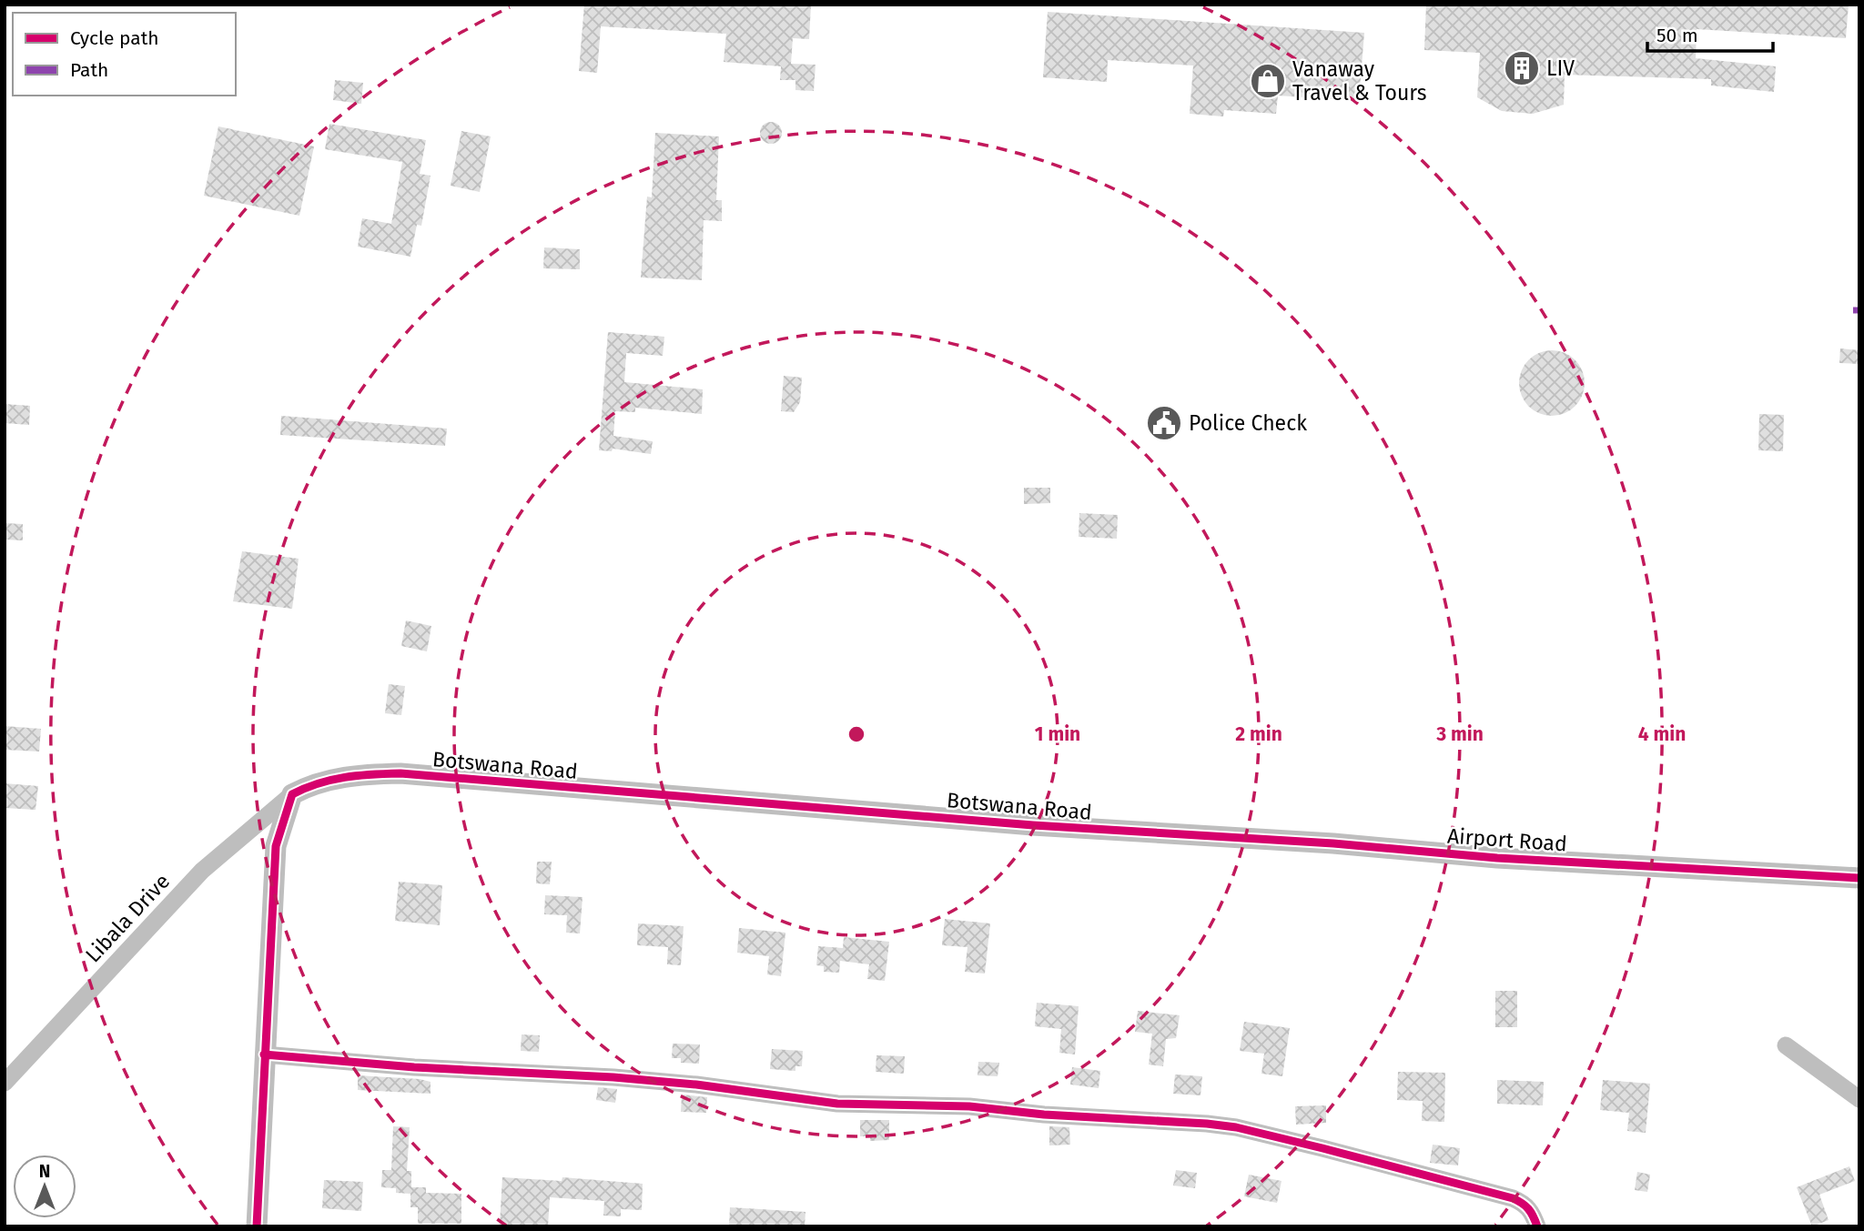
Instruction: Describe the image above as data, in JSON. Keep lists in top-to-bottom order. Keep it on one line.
{"streets":{"street":["Botswana Road","Airport Road","Libala Drive"]},"crossings":[["Botswana Road","Airport Road"],["Botswana Road","Libala Drive"]],"places":{"building":["LIV"],"shop":["Vanaway Travel & Tours"],"public building":["Police Check"]},"legend":["Cycle path","Path"],"scale_bar":"50 m","north":"top","rings":["1 min","2 min","3 min","4 min"]}
